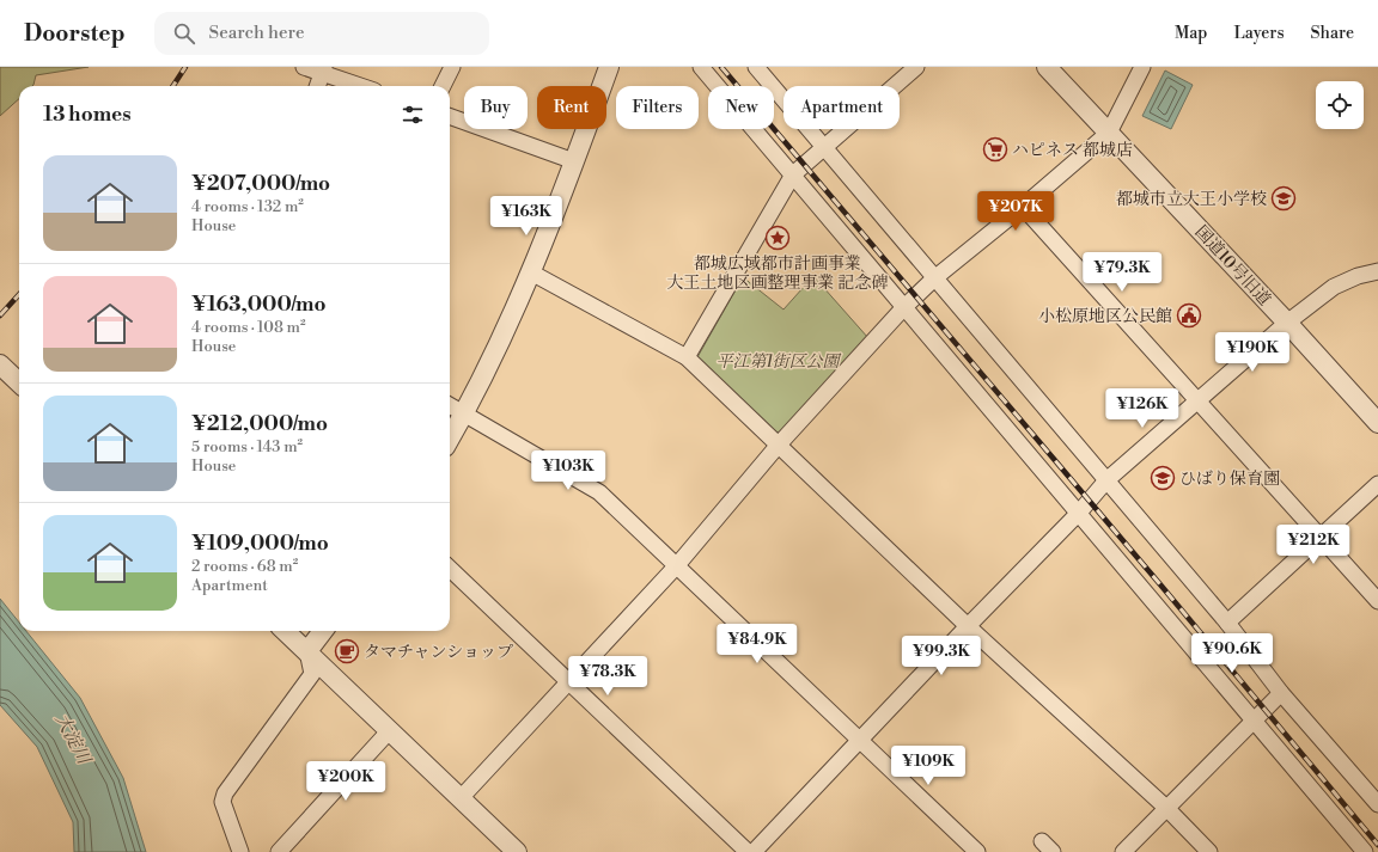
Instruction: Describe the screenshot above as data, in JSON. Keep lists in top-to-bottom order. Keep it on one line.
{"streets":{"street":["国道10号旧道"]},"water":["大淀川"],"parks":["平江第1街区公園"],"places":{"supermarket":["ハピネス 都城店"],"school or university":["都城市立大王小学校","ひばり保育園"],"place":["都城広域都市計画事業 大王土地区画整理事業 記念碑"],"public building":["小松原地区公民館"],"cafe":["タマチャンショップ"]},"page":{"header":"Doorstep","search":"Search here","nav":["Map","Layers","Share"],"chip":["Buy","Rent","Filters","New","Apartment"],"heading":"13 homes","list":[{"name":"¥207,000/mo","note":"4 rooms · 132 m² · House"},{"name":"¥163,000/mo","note":"4 rooms · 108 m² · House"},{"name":"¥212,000/mo","note":"5 rooms · 143 m² · House"},{"name":"¥109,000/mo","note":"2 rooms · 68 m² · Apartment"}],"price":["¥207K","¥163K","¥79.3K","¥190K","¥126K","¥103K","¥212K","¥84.9K","¥90.6K","¥99.3K","¥78.3K","¥109K","¥200K"]}}
